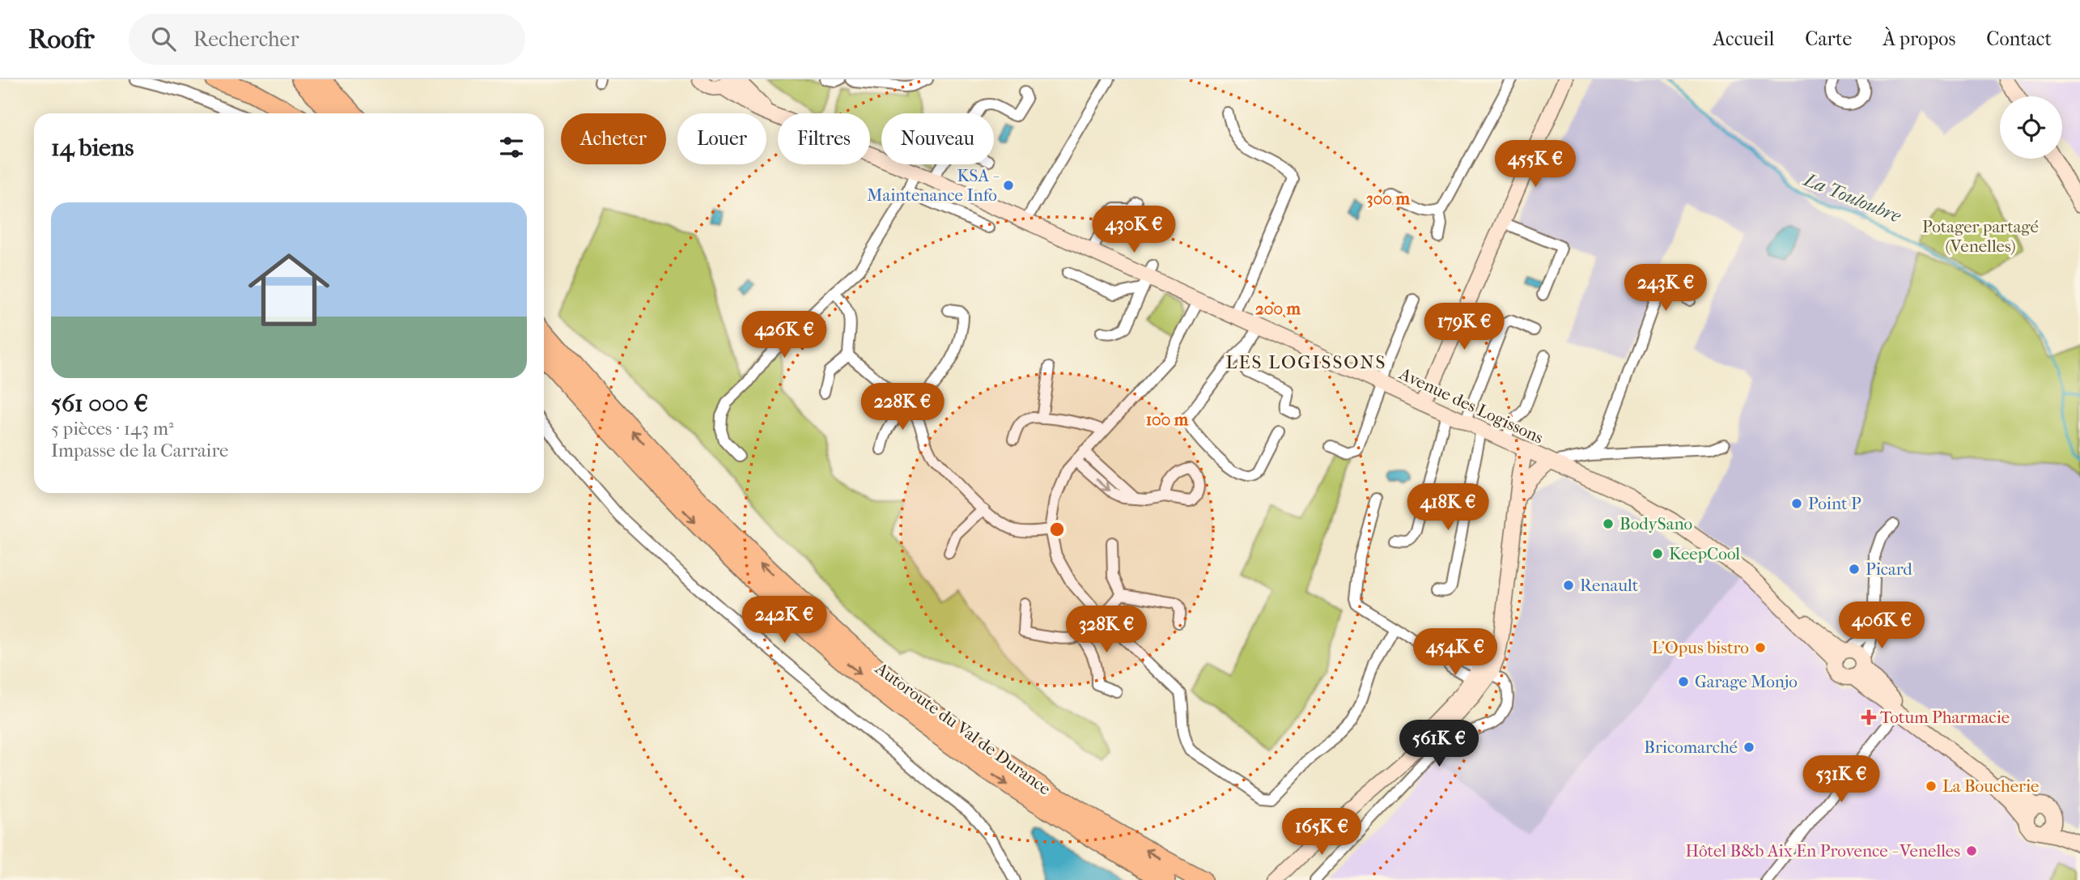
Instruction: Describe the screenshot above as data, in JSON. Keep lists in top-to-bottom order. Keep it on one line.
{"streets":{"highway":["Autoroute du Val de Durance"],"main road":["Avenue des Logissons"]},"districts":["LES LOGISSONS"],"water":["La Touloubre"],"parks":["Potager partagé (Venelles)"],"places":{"other":["KSA - Maintenance Info","Point P","BodySano","KeepCool","Picard","Renault","L'Opus bistro","Garage Monjo","Bricomarché","La Boucherie","Hôtel B&b Aix En Provence - Venelles"],"health":["Totum Pharmacie"]},"page":{"header":"Roofr","search":"Rechercher","nav":["Accueil","Carte","À propos","Contact"],"chip":["Acheter","Louer","Filtres","Nouveau"],"heading":"14 biens","price":["455K €","430K €","243K €","179K €","426K €","228K €","418K €","242K €","406K €","328K €","454K €","561K €","531K €","165K €"],"list":[{"name":"561 000 €","note":"5 pièces · 143 m² · Impasse de la Carraire"}]},"rings":["300 m","200 m","100 m"]}
